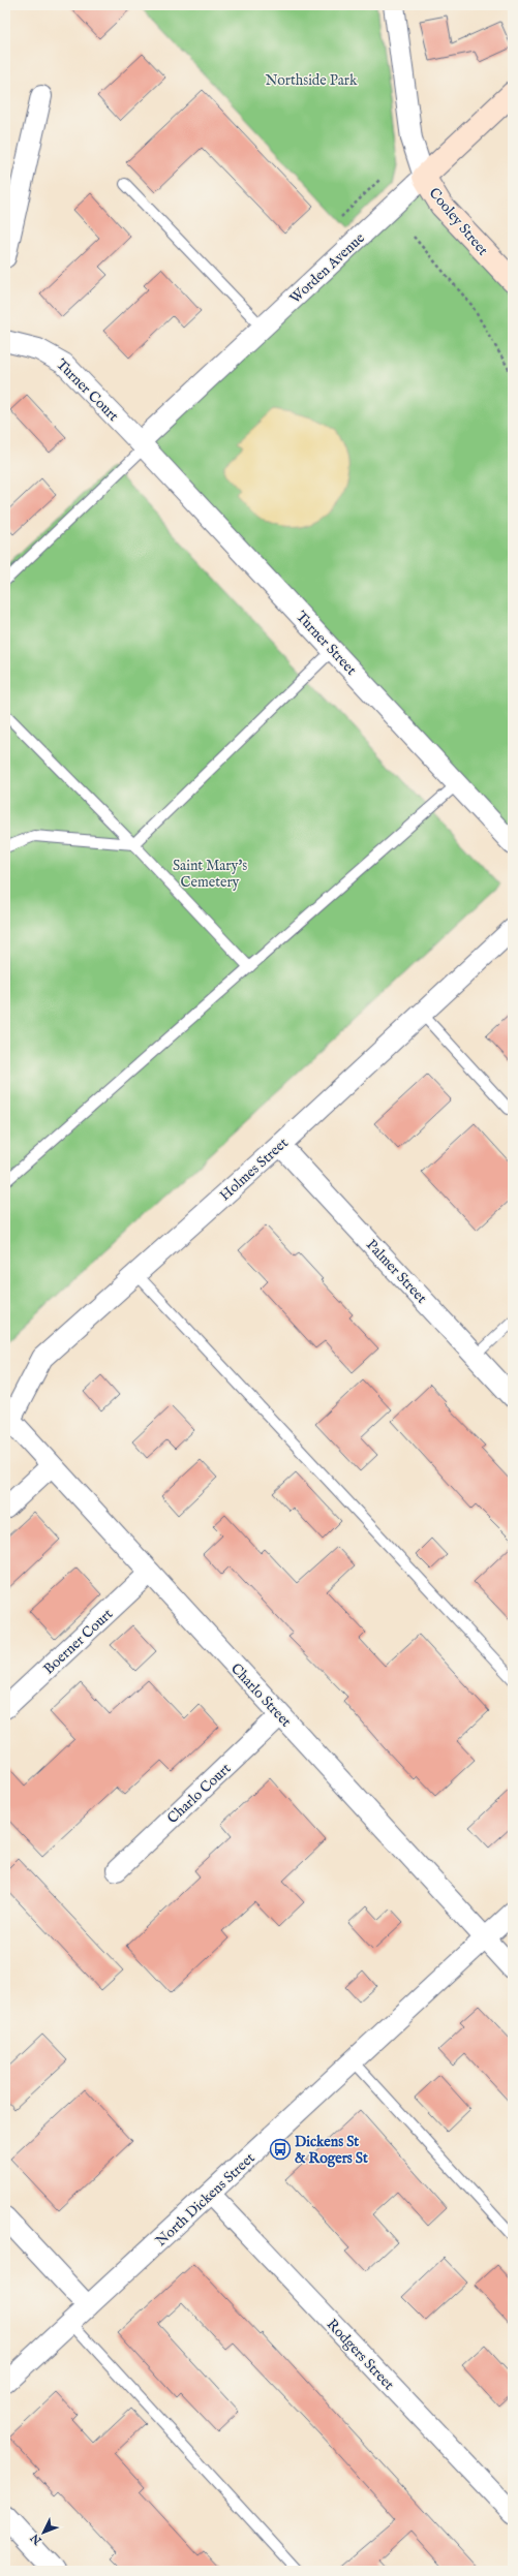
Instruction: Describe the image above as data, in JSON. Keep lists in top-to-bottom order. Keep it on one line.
{"streets":{"street":["Cooley Street","Worden Avenue","Turner Court","Turner Street","Holmes Street","Palmer Street","Boerner Court","Charlo Street","Charlo Court","North Dickens Street","Rodgers Street"]},"crossings":[["Cooley Street","Worden Avenue"],["Worden Avenue","Turner Court"],["Worden Avenue","Turner Street"],["Turner Court","Turner Street"],["Holmes Street","Palmer Street"],["Holmes Street","Charlo Street"],["Boerner Court","Charlo Street"],["Charlo Street","Charlo Court"],["Charlo Street","North Dickens Street"],["North Dickens Street","Rodgers Street"]],"parks":["Northside Park","Saint Mary's Cemetery"],"places":{"bus stop":["Dickens St & Rogers St"]},"north":"bottom left"}
